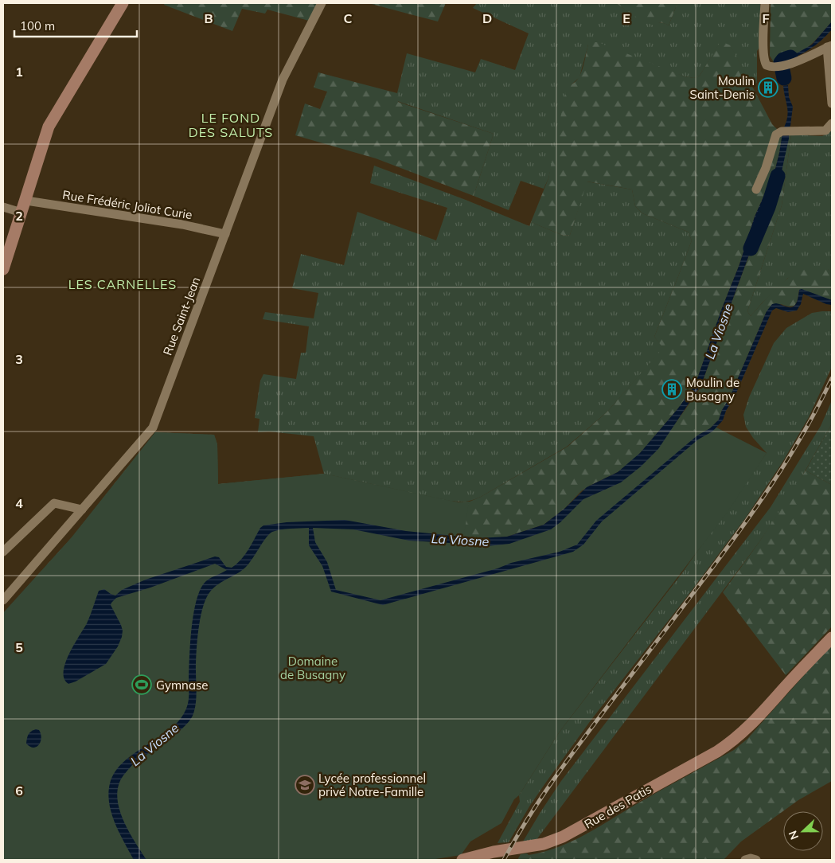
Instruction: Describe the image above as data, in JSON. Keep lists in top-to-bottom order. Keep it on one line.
{"streets":{"main road":["Rue des Patis"],"street":["Rue Frédéric Joliot Curie","Rue Saint-Jean"]},"crossings":[["Rue Frédéric Joliot Curie","Rue Saint-Jean"]],"districts":["LE FOND DES SALUTS","LES CARNELLES"],"water":["La Viosne"],"parks":["Domaine de Busagny"],"places":{"building":["Moulin Saint-Denis","Moulin de Busagny"],"sports":["Gymnase"],"school or university":["Lycée professionnel privé Notre-Famille"]},"scale_bar":"100 m","north":"left","grid":{"columns":["B","C","D","E","F"],"rows":["1","2","3","4","5","6"]}}
